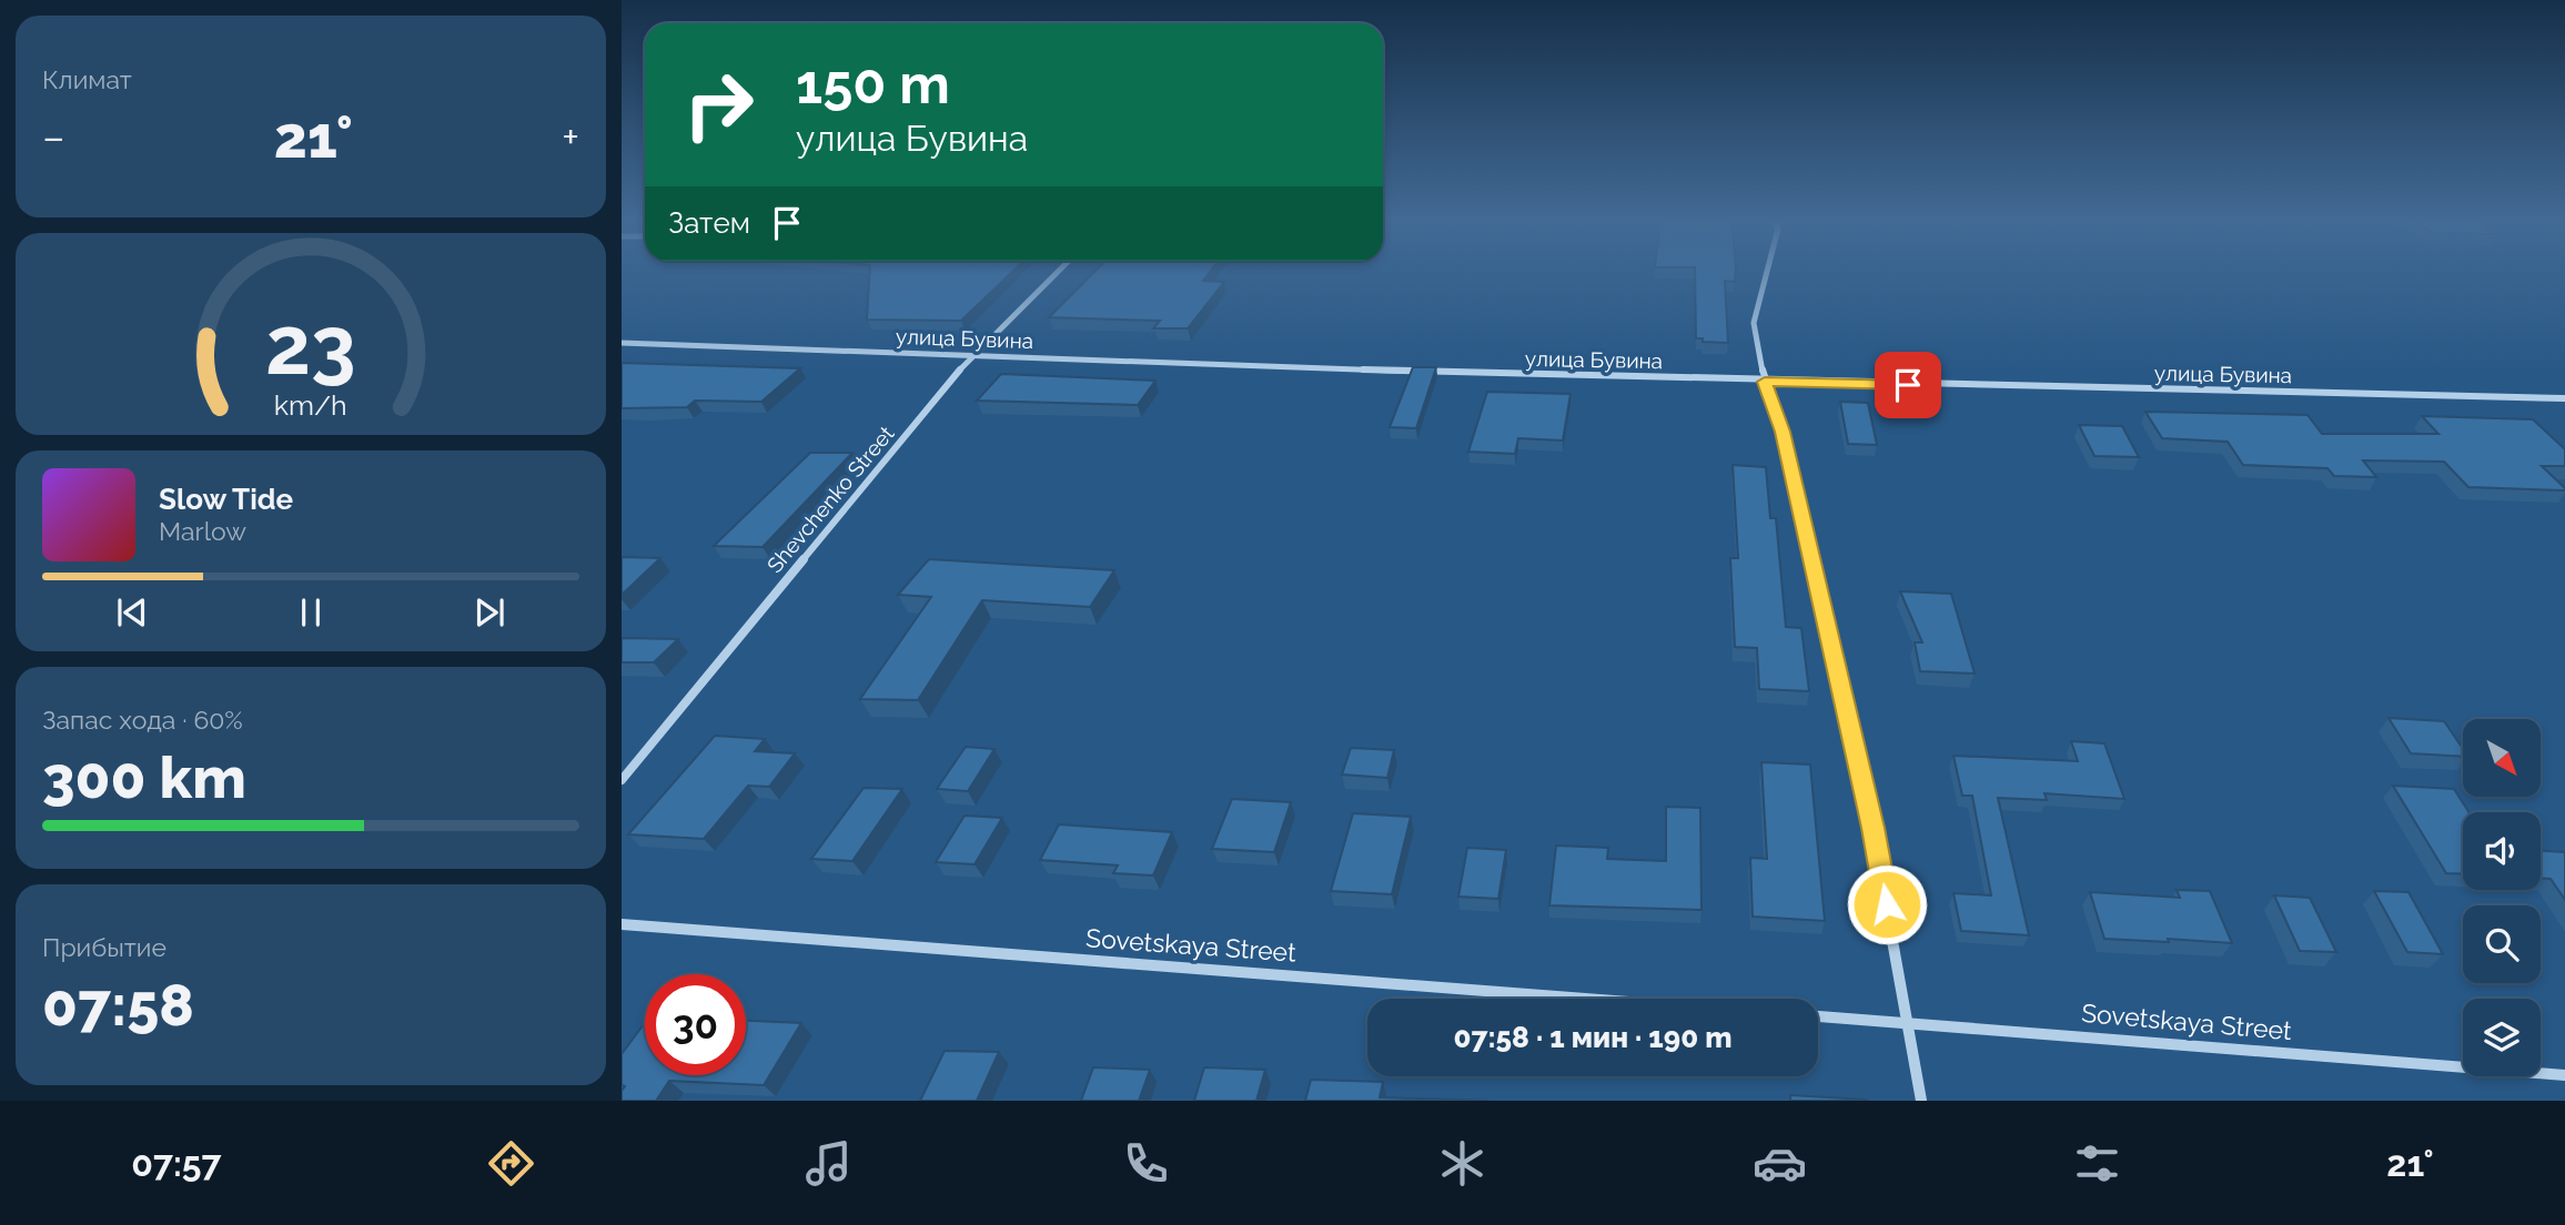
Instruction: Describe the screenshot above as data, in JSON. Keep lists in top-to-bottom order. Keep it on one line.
{"streets":{"street":["улица Бувина","Shevchenko Street","Sovetskaya Street"]},"crossings":[["улица Бувина","Shevchenko Street"]],"north":"bottom right","page":{"tile":["Климат",["Запас хода · 60%","300 km"],["Прибытие","07:58"]],"turn":["150 m","улица Бувина"],"heat":["−","21°","+"],"then":"Затем","song":["Slow Tide","Marlow"],"limit":"30","trip":"07:58 · 1 мин · 190 m","tabs":["07:57","21°"],"gauge":["23","km/h"]}}
